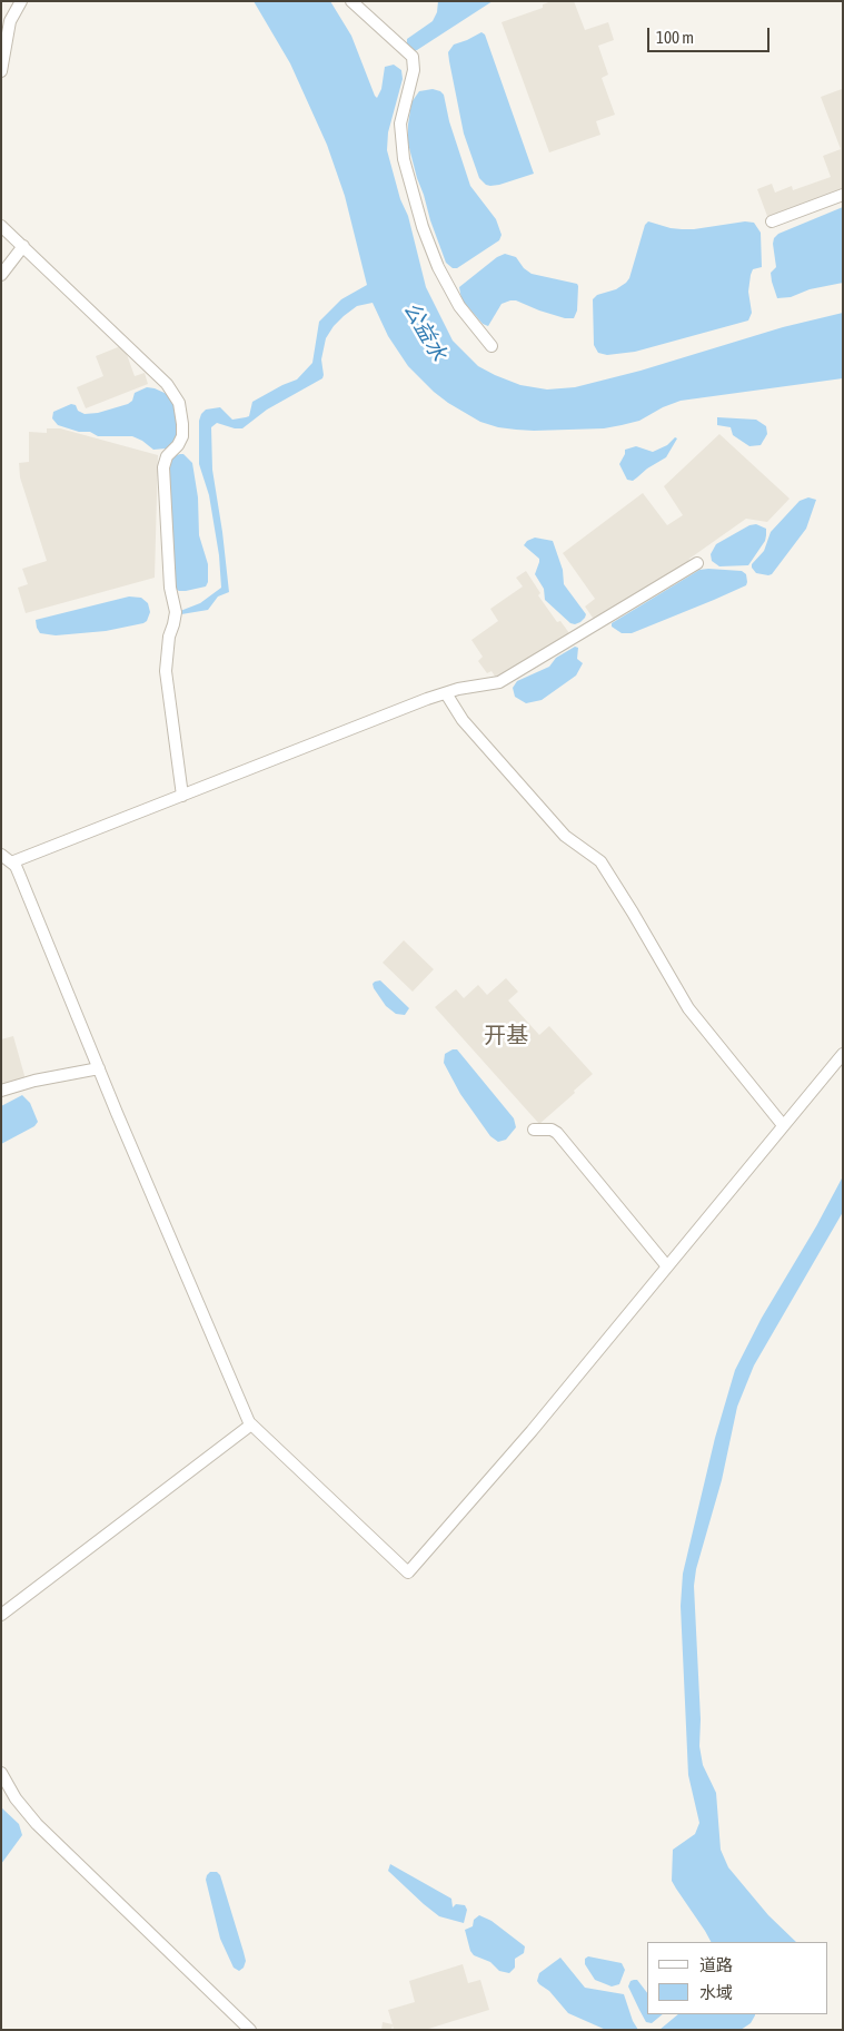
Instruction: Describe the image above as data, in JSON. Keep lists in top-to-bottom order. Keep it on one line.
{"districts":["开基"],"water":["公益水"],"legend":["道路","水域"],"scale_bar":"100 m"}
